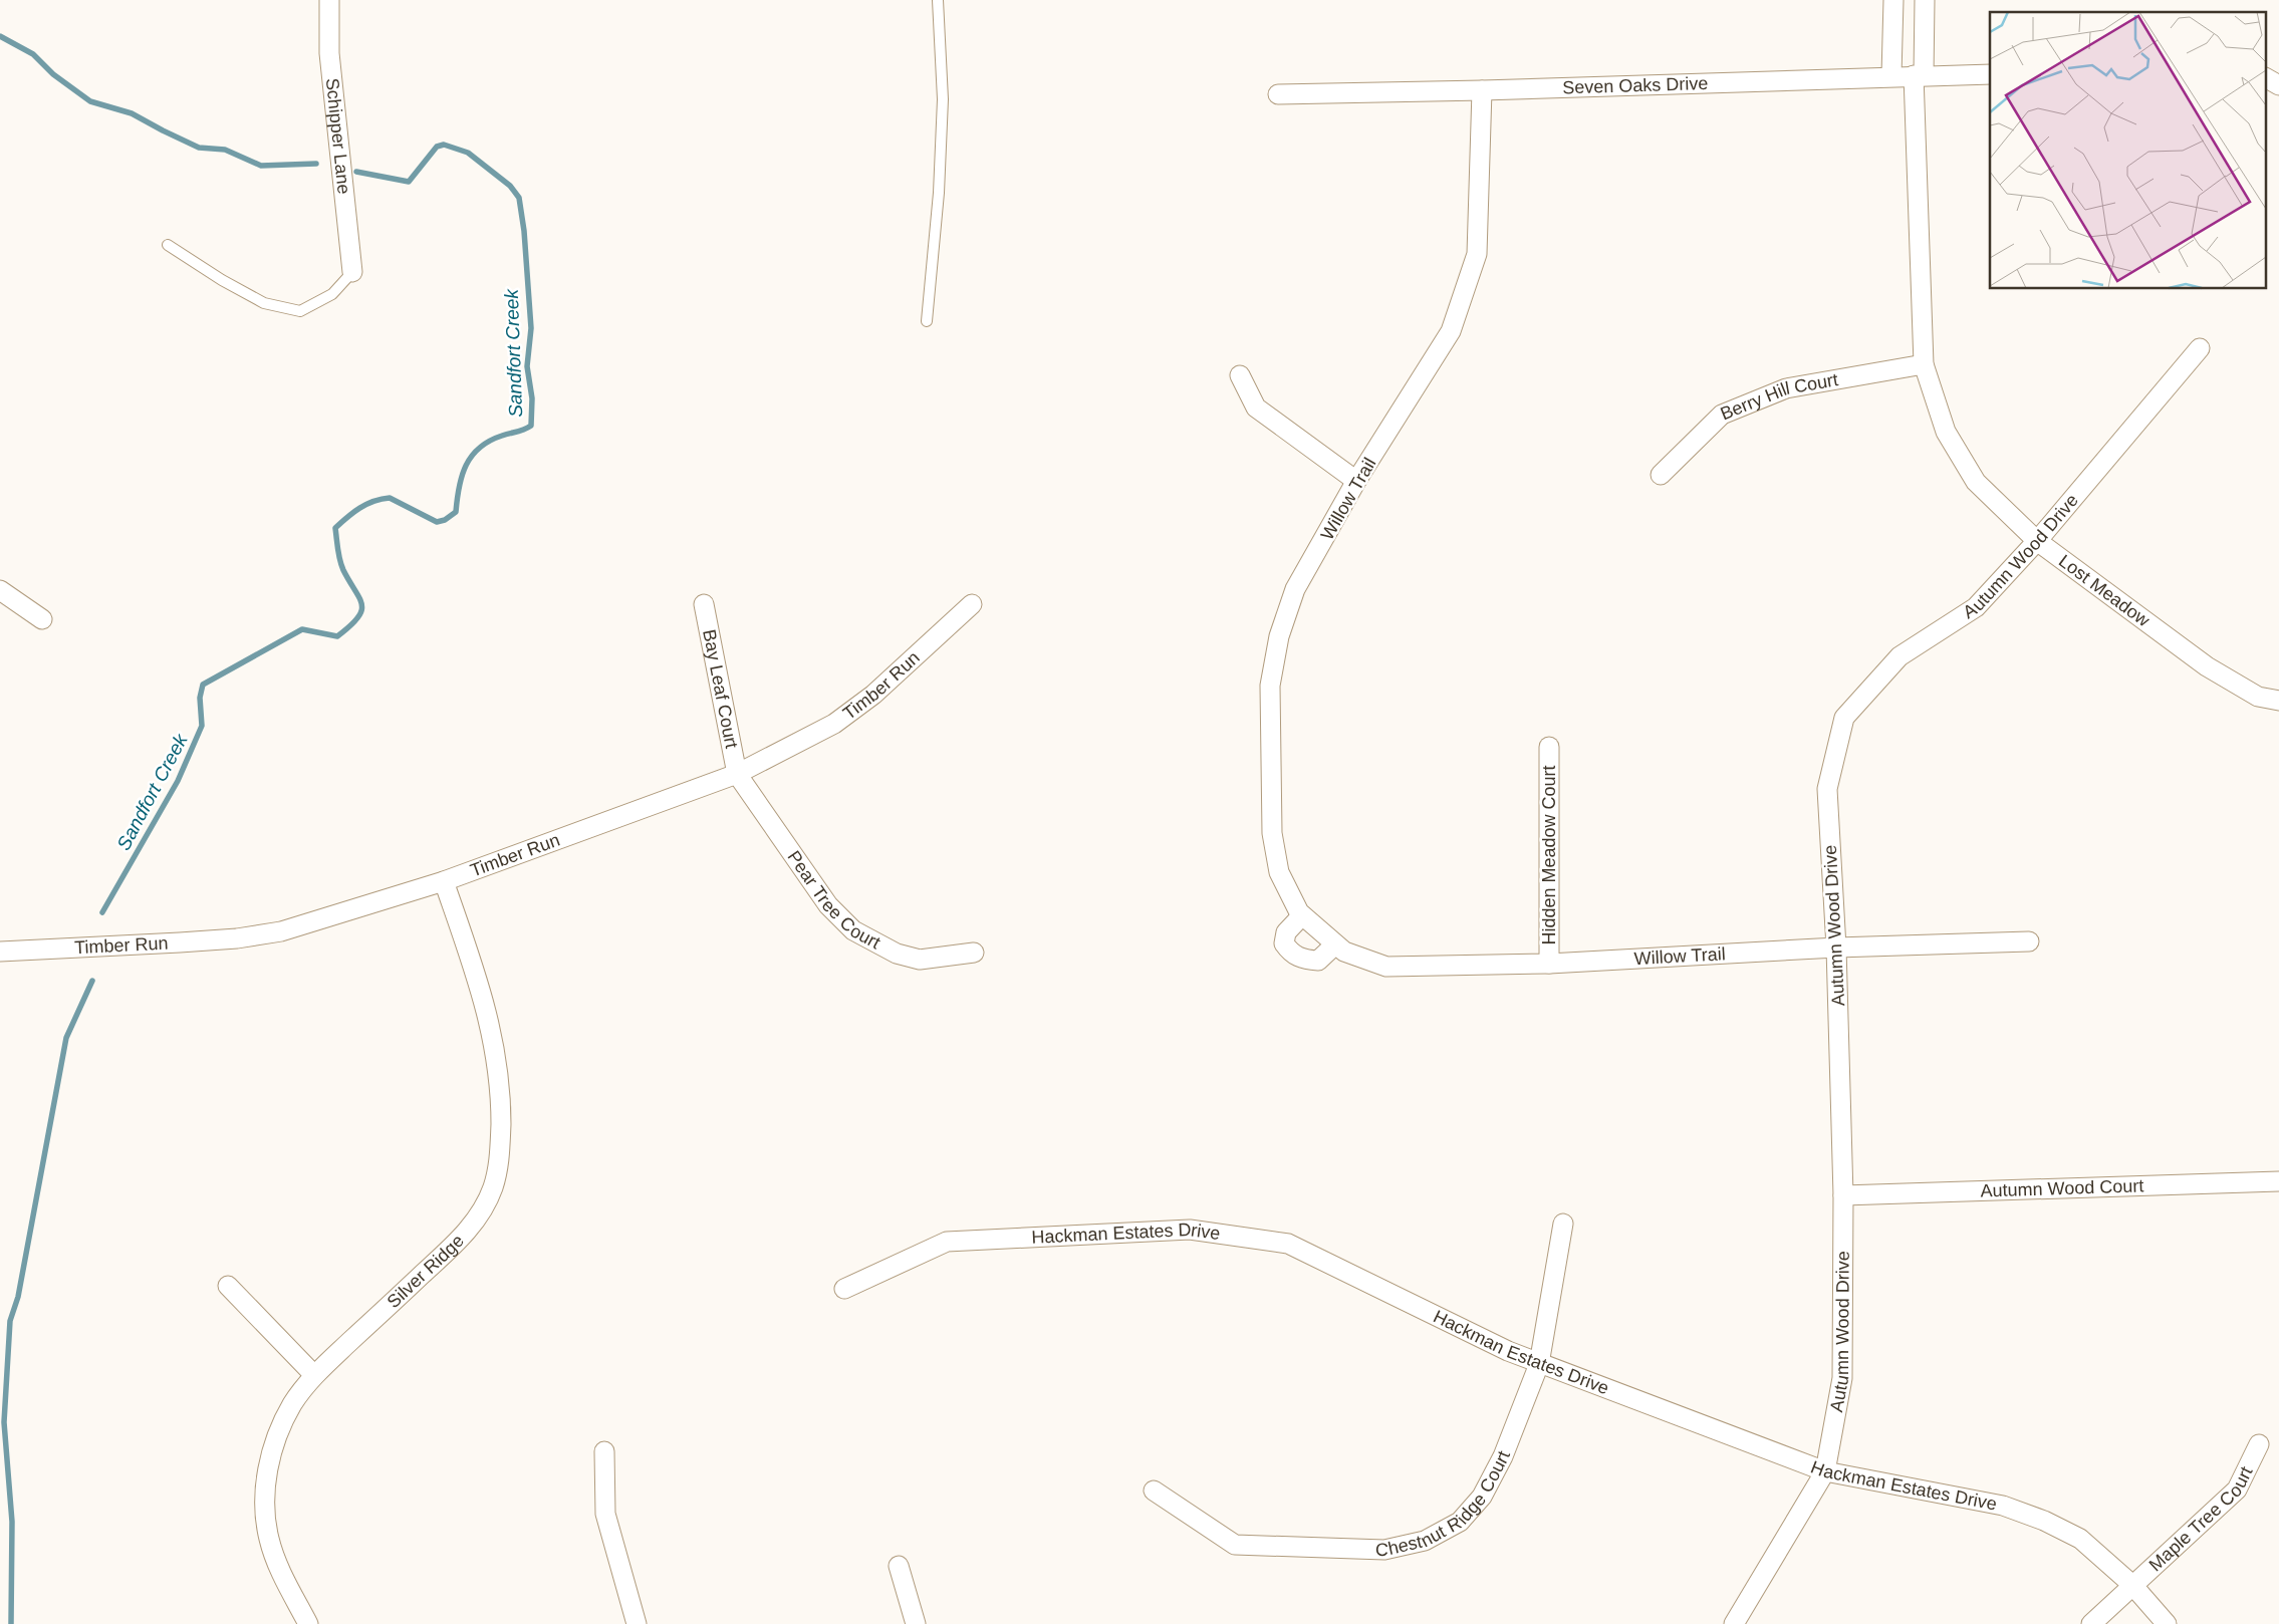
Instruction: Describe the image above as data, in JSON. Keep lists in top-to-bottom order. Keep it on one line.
{"streets":{"street":["Seven Oaks Drive","Schipper Lane","Berry Hill Court","Willow Trail","Autumn Wood Drive","Lost Meadow","Timber Run","Bay Leaf Court","Hidden Meadow Court","Pear Tree Court","Autumn Wood Court","Hackman Estates Drive","Silver Ridge","Chestnut Ridge Court","Maple Tree Court"]},"crossings":[["Seven Oaks Drive","Willow Trail"],["Berry Hill Court","Lost Meadow"],["Willow Trail","Autumn Wood Drive"],["Willow Trail","Hidden Meadow Court"],["Autumn Wood Drive","Lost Meadow"],["Autumn Wood Drive","Autumn Wood Court"],["Autumn Wood Drive","Hackman Estates Drive"],["Timber Run","Bay Leaf Court"],["Timber Run","Pear Tree Court"],["Timber Run","Silver Ridge"],["Bay Leaf Court","Pear Tree Court"],["Hackman Estates Drive","Chestnut Ridge Court"],["Hackman Estates Drive","Maple Tree Court"]],"water":["Sandfort Creek"]}
